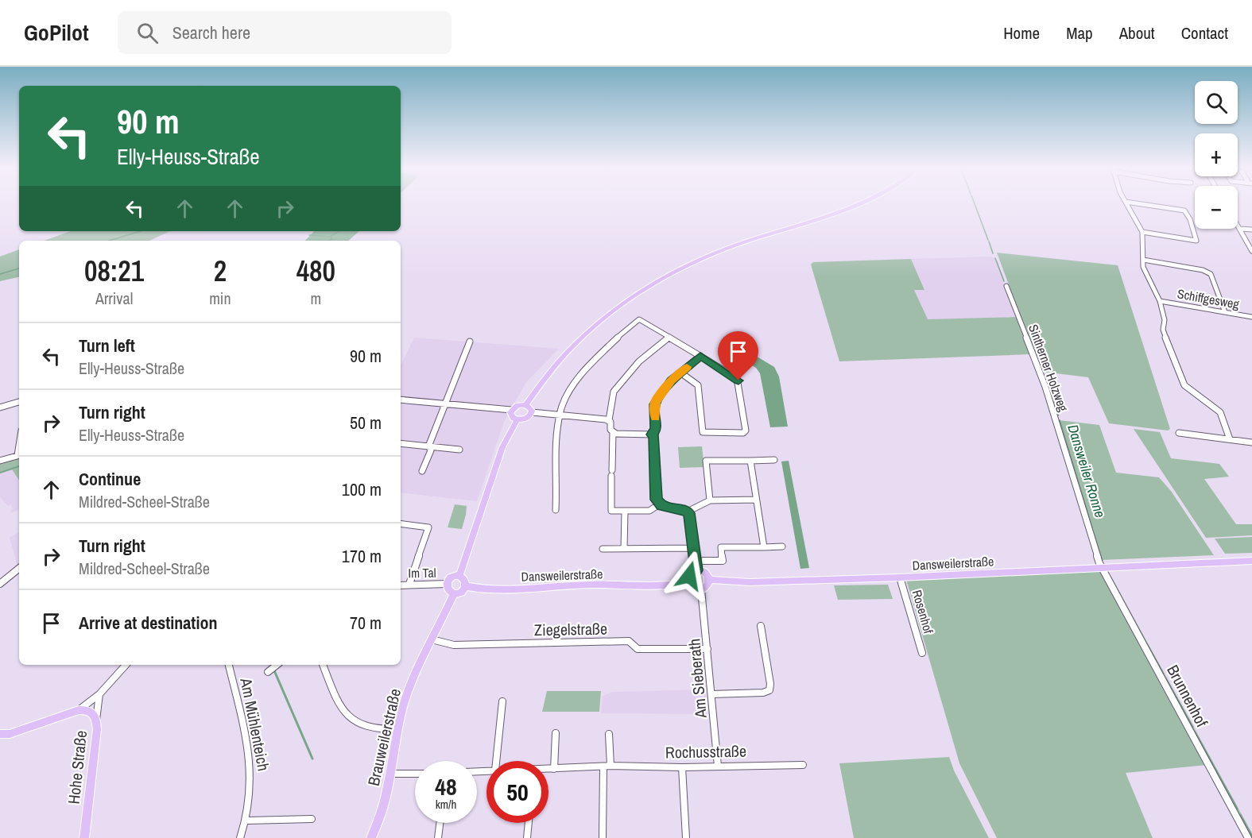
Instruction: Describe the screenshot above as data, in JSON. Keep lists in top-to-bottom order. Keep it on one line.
{"streets":{"main road":["Dansweilerstraße","Brauweilerstraße","Hohe Straße"],"street":["Schiffgesweg","Sintherner Holzweg","Im Tal","Rosenhof","Ziegelstraße","Am Sieberath","Brunnenhof","Am Mühlenteich","Rochusstraße"]},"crossings":[["Sintherner Holzweg","Dansweilerstraße"],["Sintherner Holzweg","Brunnenhof"],["Dansweilerstraße","Im Tal"],["Dansweilerstraße","Rosenhof"],["Dansweilerstraße","Am Sieberath"],["Dansweilerstraße","Brunnenhof"],["Dansweilerstraße","Brauweilerstraße"],["Im Tal","Brauweilerstraße"],["Ziegelstraße","Am Sieberath"],["Ziegelstraße","Brauweilerstraße"],["Am Sieberath","Rochusstraße"]],"water":["Dansweiler Ronne"],"page":{"header":"GoPilot","search":"Search here","nav":["Home","Map","About","Contact"],"map_buttons":["+","−"],"turn":["90 m","Elly-Heuss-Straße"],"eta":["08:21","Arrival","2","min","480","m"],"list":[{"name":"Turn left","note":"Elly-Heuss-Straße","value":"90 m"},{"name":"Turn right","note":"Elly-Heuss-Straße","value":"50 m"},{"name":"Continue","note":"Mildred-Scheel-Straße","value":"100 m"},{"name":"Turn right","note":"Mildred-Scheel-Straße","value":"170 m"},{"name":"Arrive at destination","value":"70 m"}],"speed":"48 km/h","limit":"50"}}
